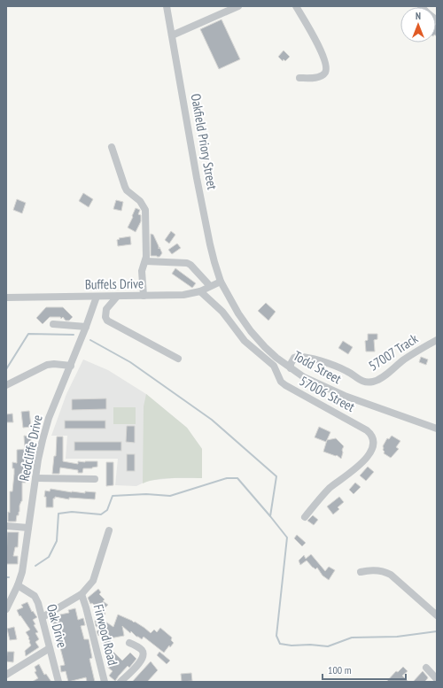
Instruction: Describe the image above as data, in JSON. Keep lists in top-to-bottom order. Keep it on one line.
{"streets":{"street":["Oakfield Priory Street","Buffels Drive","57007 Track","Todd Street","57006 Street","Redcliffe Drive","Oak Drive","Firwood Road"]},"crossings":[["Oakfield Priory Street","Buffels Drive"],["Oakfield Priory Street","Todd Street"],["Buffels Drive","Todd Street"],["Buffels Drive","57006 Street"],["Buffels Drive","Redcliffe Drive"],["57007 Track","Todd Street"],["Redcliffe Drive","Oak Drive"]],"scale_bar":"100 m","north":"top"}
